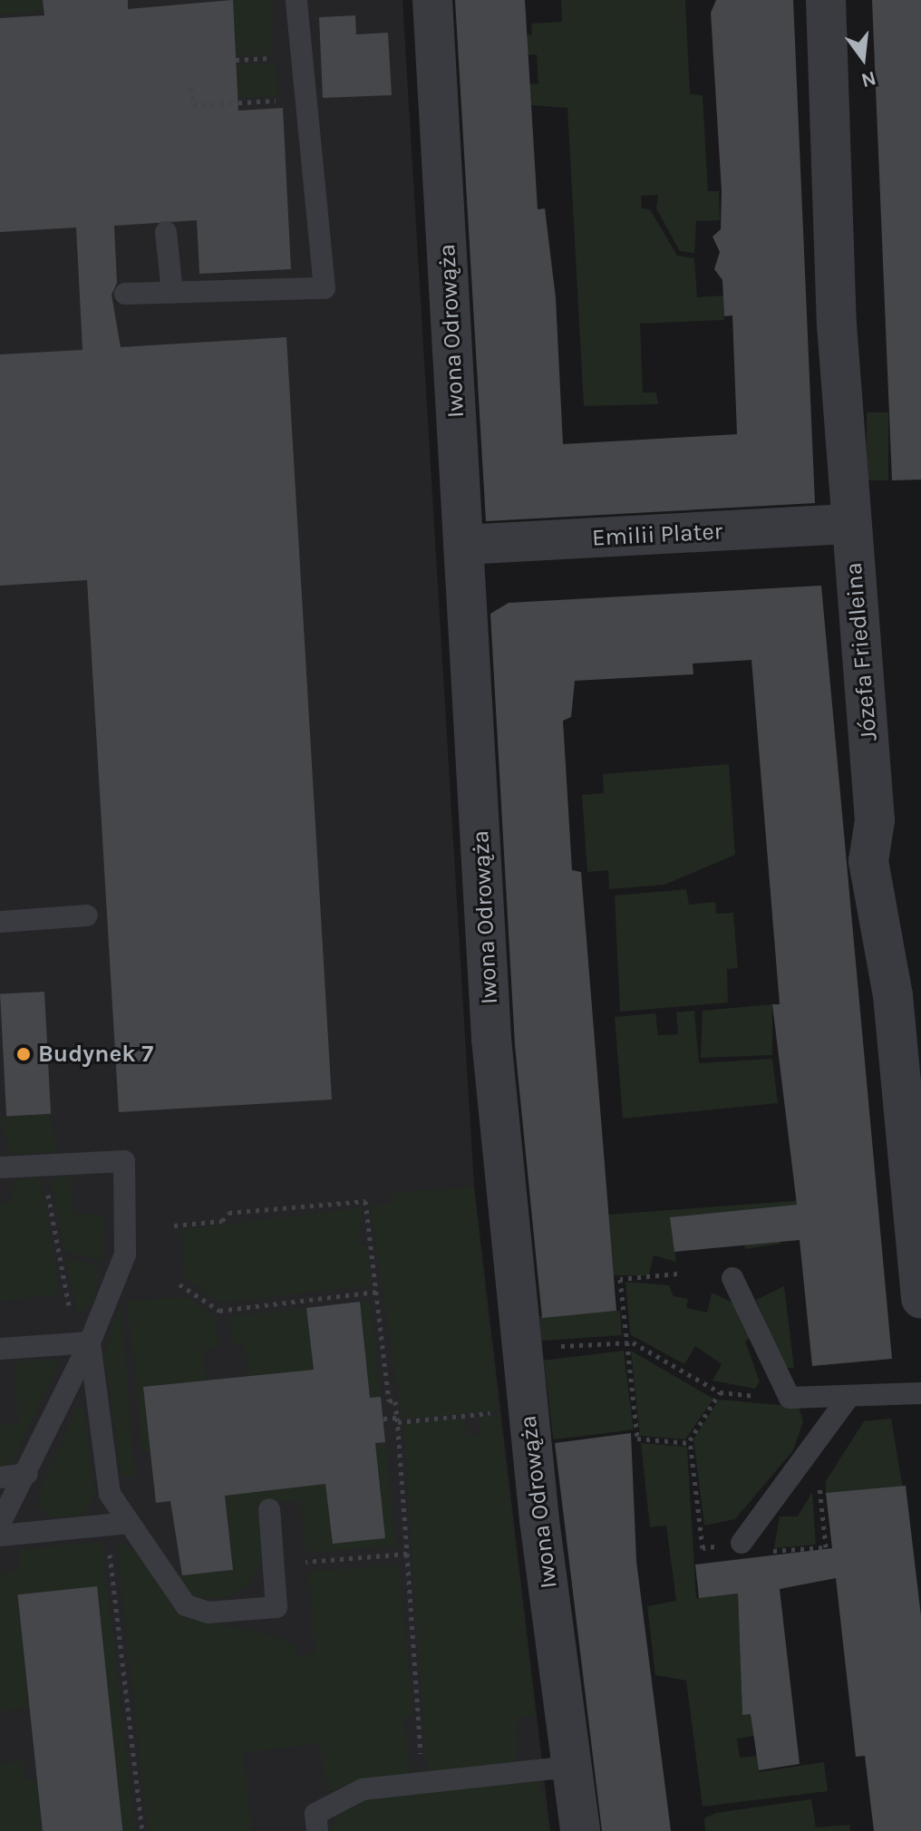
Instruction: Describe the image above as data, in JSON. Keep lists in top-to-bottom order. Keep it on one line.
{"streets":{"street":["Iwona Odrowąża","Emilii Plater","Józefa Friedleina"]},"crossings":[["Iwona Odrowąża","Emilii Plater"],["Emilii Plater","Józefa Friedleina"]],"places":["Budynek 7"],"north":"bottom"}
